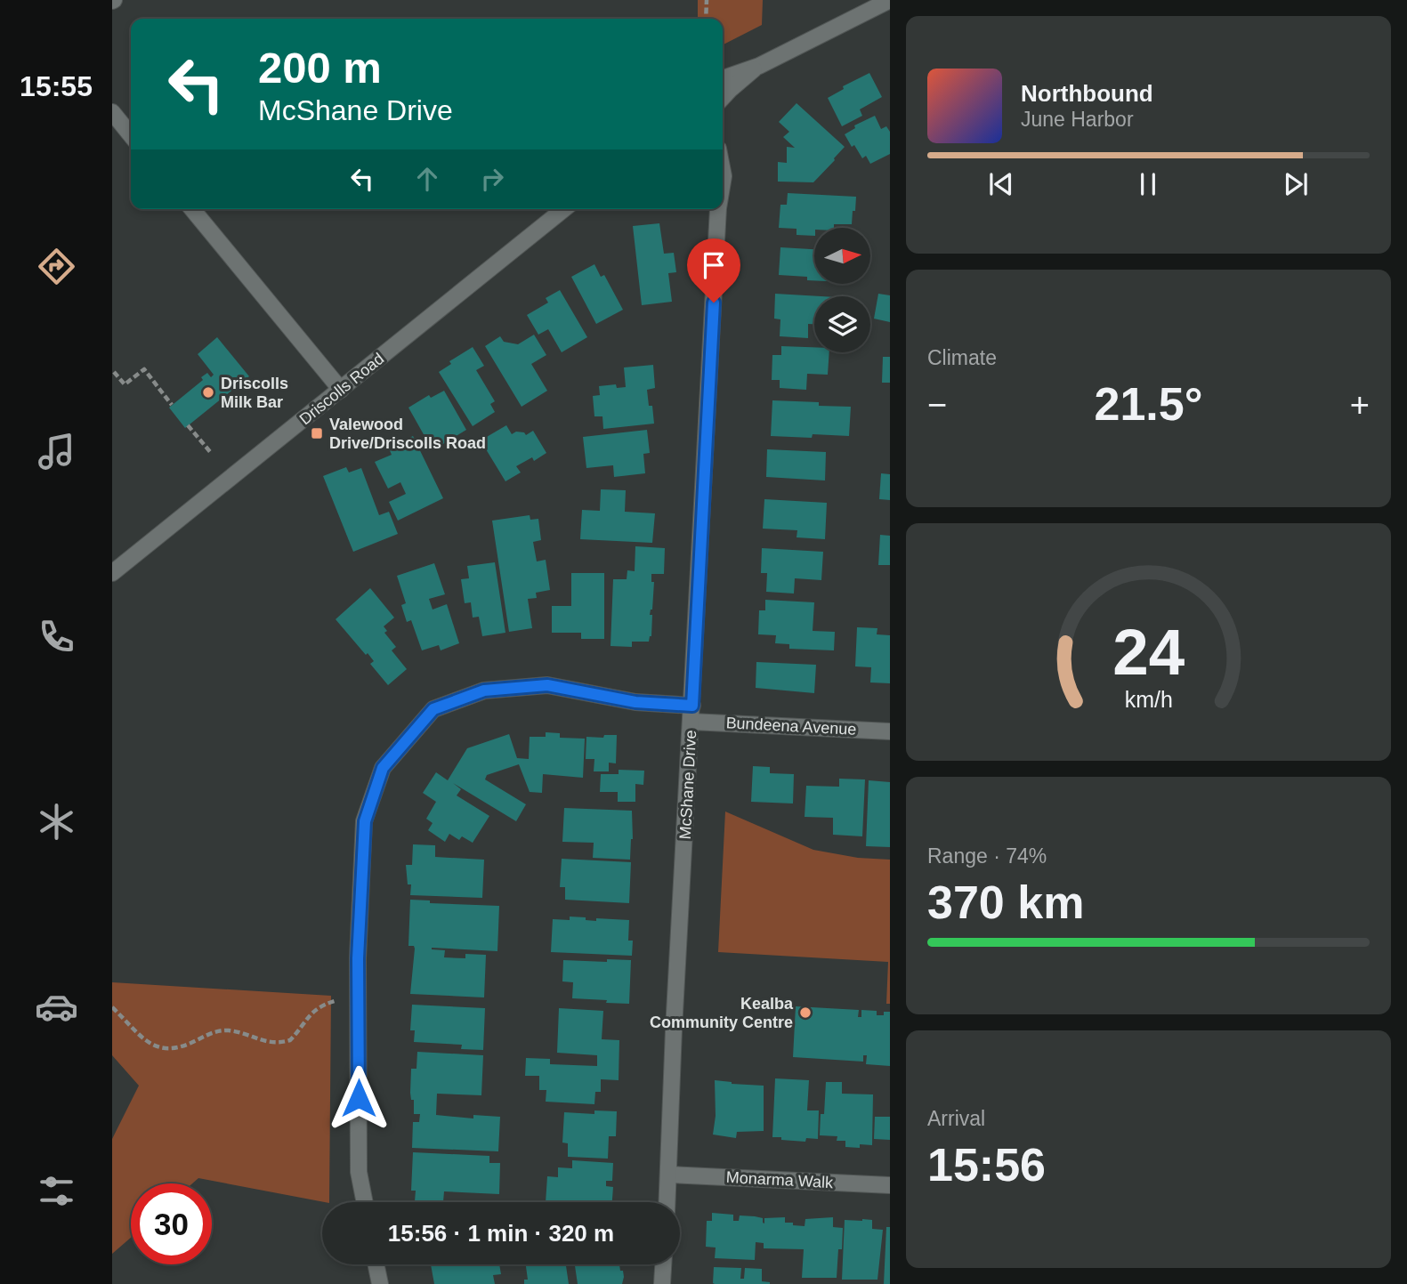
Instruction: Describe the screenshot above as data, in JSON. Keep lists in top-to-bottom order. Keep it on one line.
{"streets":{"street":["Driscolls Road","Bundeena Avenue","McShane Drive","Monarma Walk"]},"crossings":[["Bundeena Avenue","McShane Drive"],["McShane Drive","Monarma Walk"]],"places":{"other":["Driscolls Milk Bar","Kealba Community Centre"],"transit":["Valewood Drive/Driscolls Road"]},"north":"right","page":{"tabs":"15:55","turn":["200 m","McShane Drive"],"song":["Northbound","June Harbor"],"tile":["Climate",["Range · 74%","370 km"],["Arrival","15:56"]],"heat":["−","21.5°","+"],"limit":"30","trip":"15:56 · 1 min · 320 m","gauge":["24","km/h"]}}
